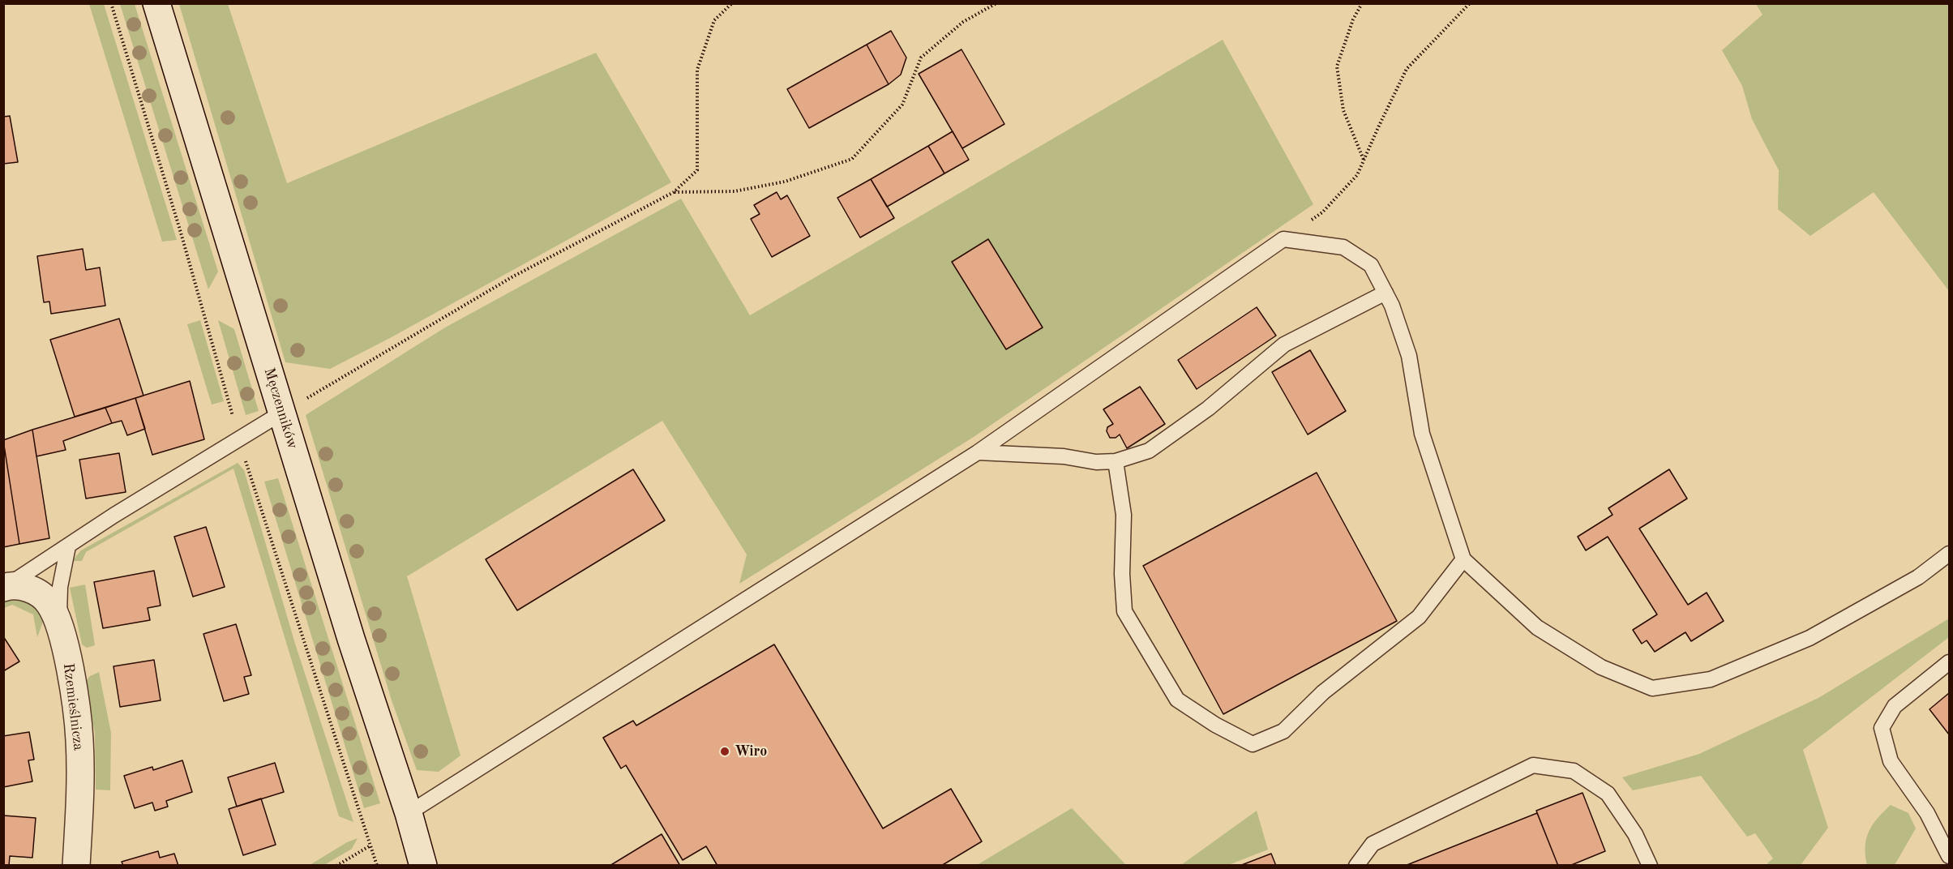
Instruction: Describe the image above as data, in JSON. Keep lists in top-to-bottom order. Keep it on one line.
{"streets":{"main road":["Męczenników","Rzemieślnicza"]},"places":["Wiro"]}
